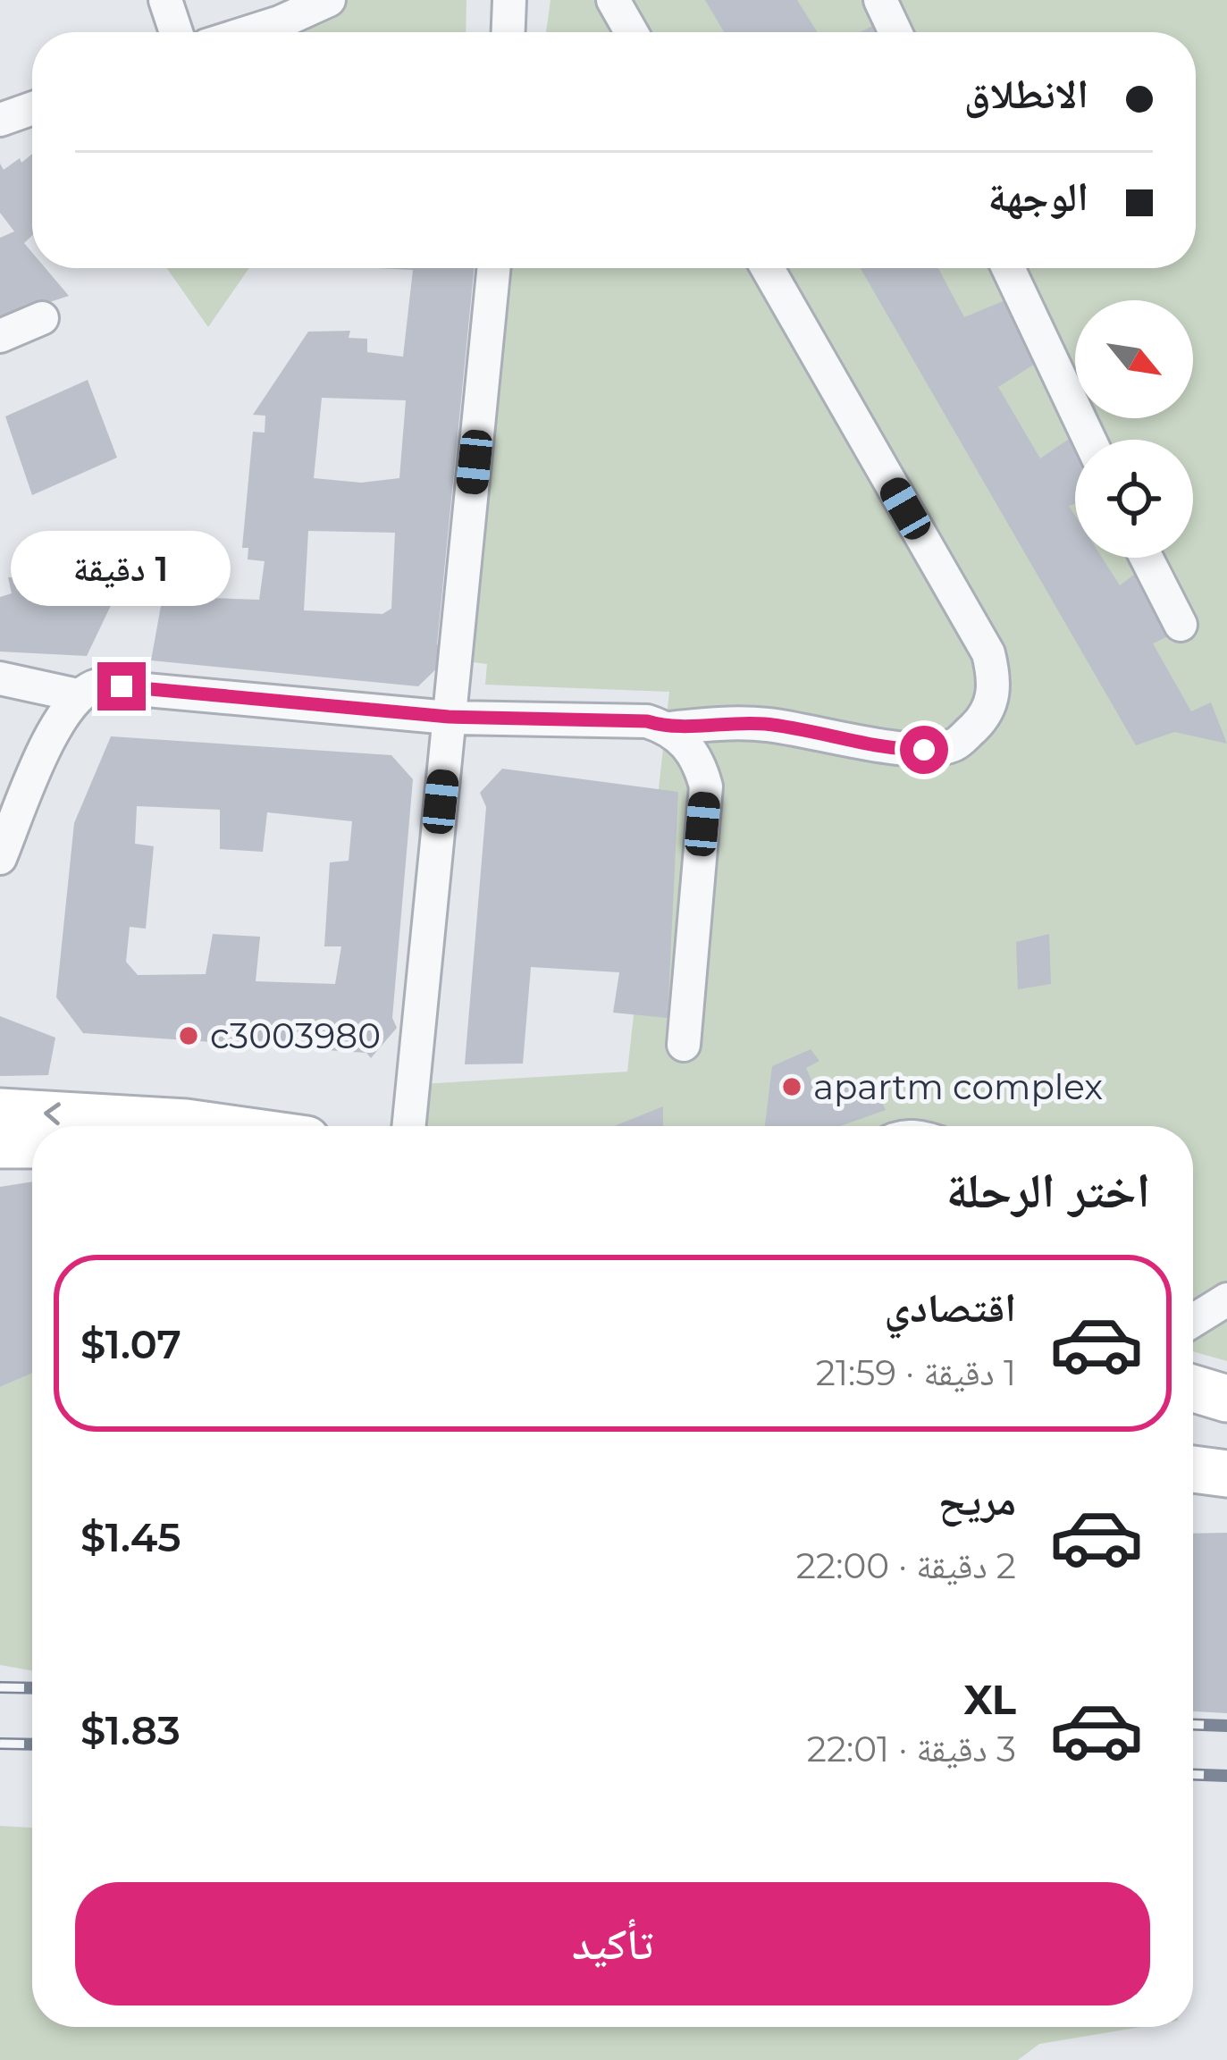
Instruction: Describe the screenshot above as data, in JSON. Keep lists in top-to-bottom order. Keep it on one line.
{"places":["c3003980","apartm complex"],"north":"bottom right","page":{"banner":["الانطلاق","الوجهة"],"bubble":"1 دقيقة","heading":"اختر الرحلة","list":[{"name":"اقتصادي","note":"1 دقيقة · 21:59","value":"$1.07"},{"name":"مريح","note":"2 دقيقة · 22:00","value":"$1.45"},{"name":"XL","note":"3 دقيقة · 22:01","value":"$1.83"}],"buttons":"تأكيد"}}
